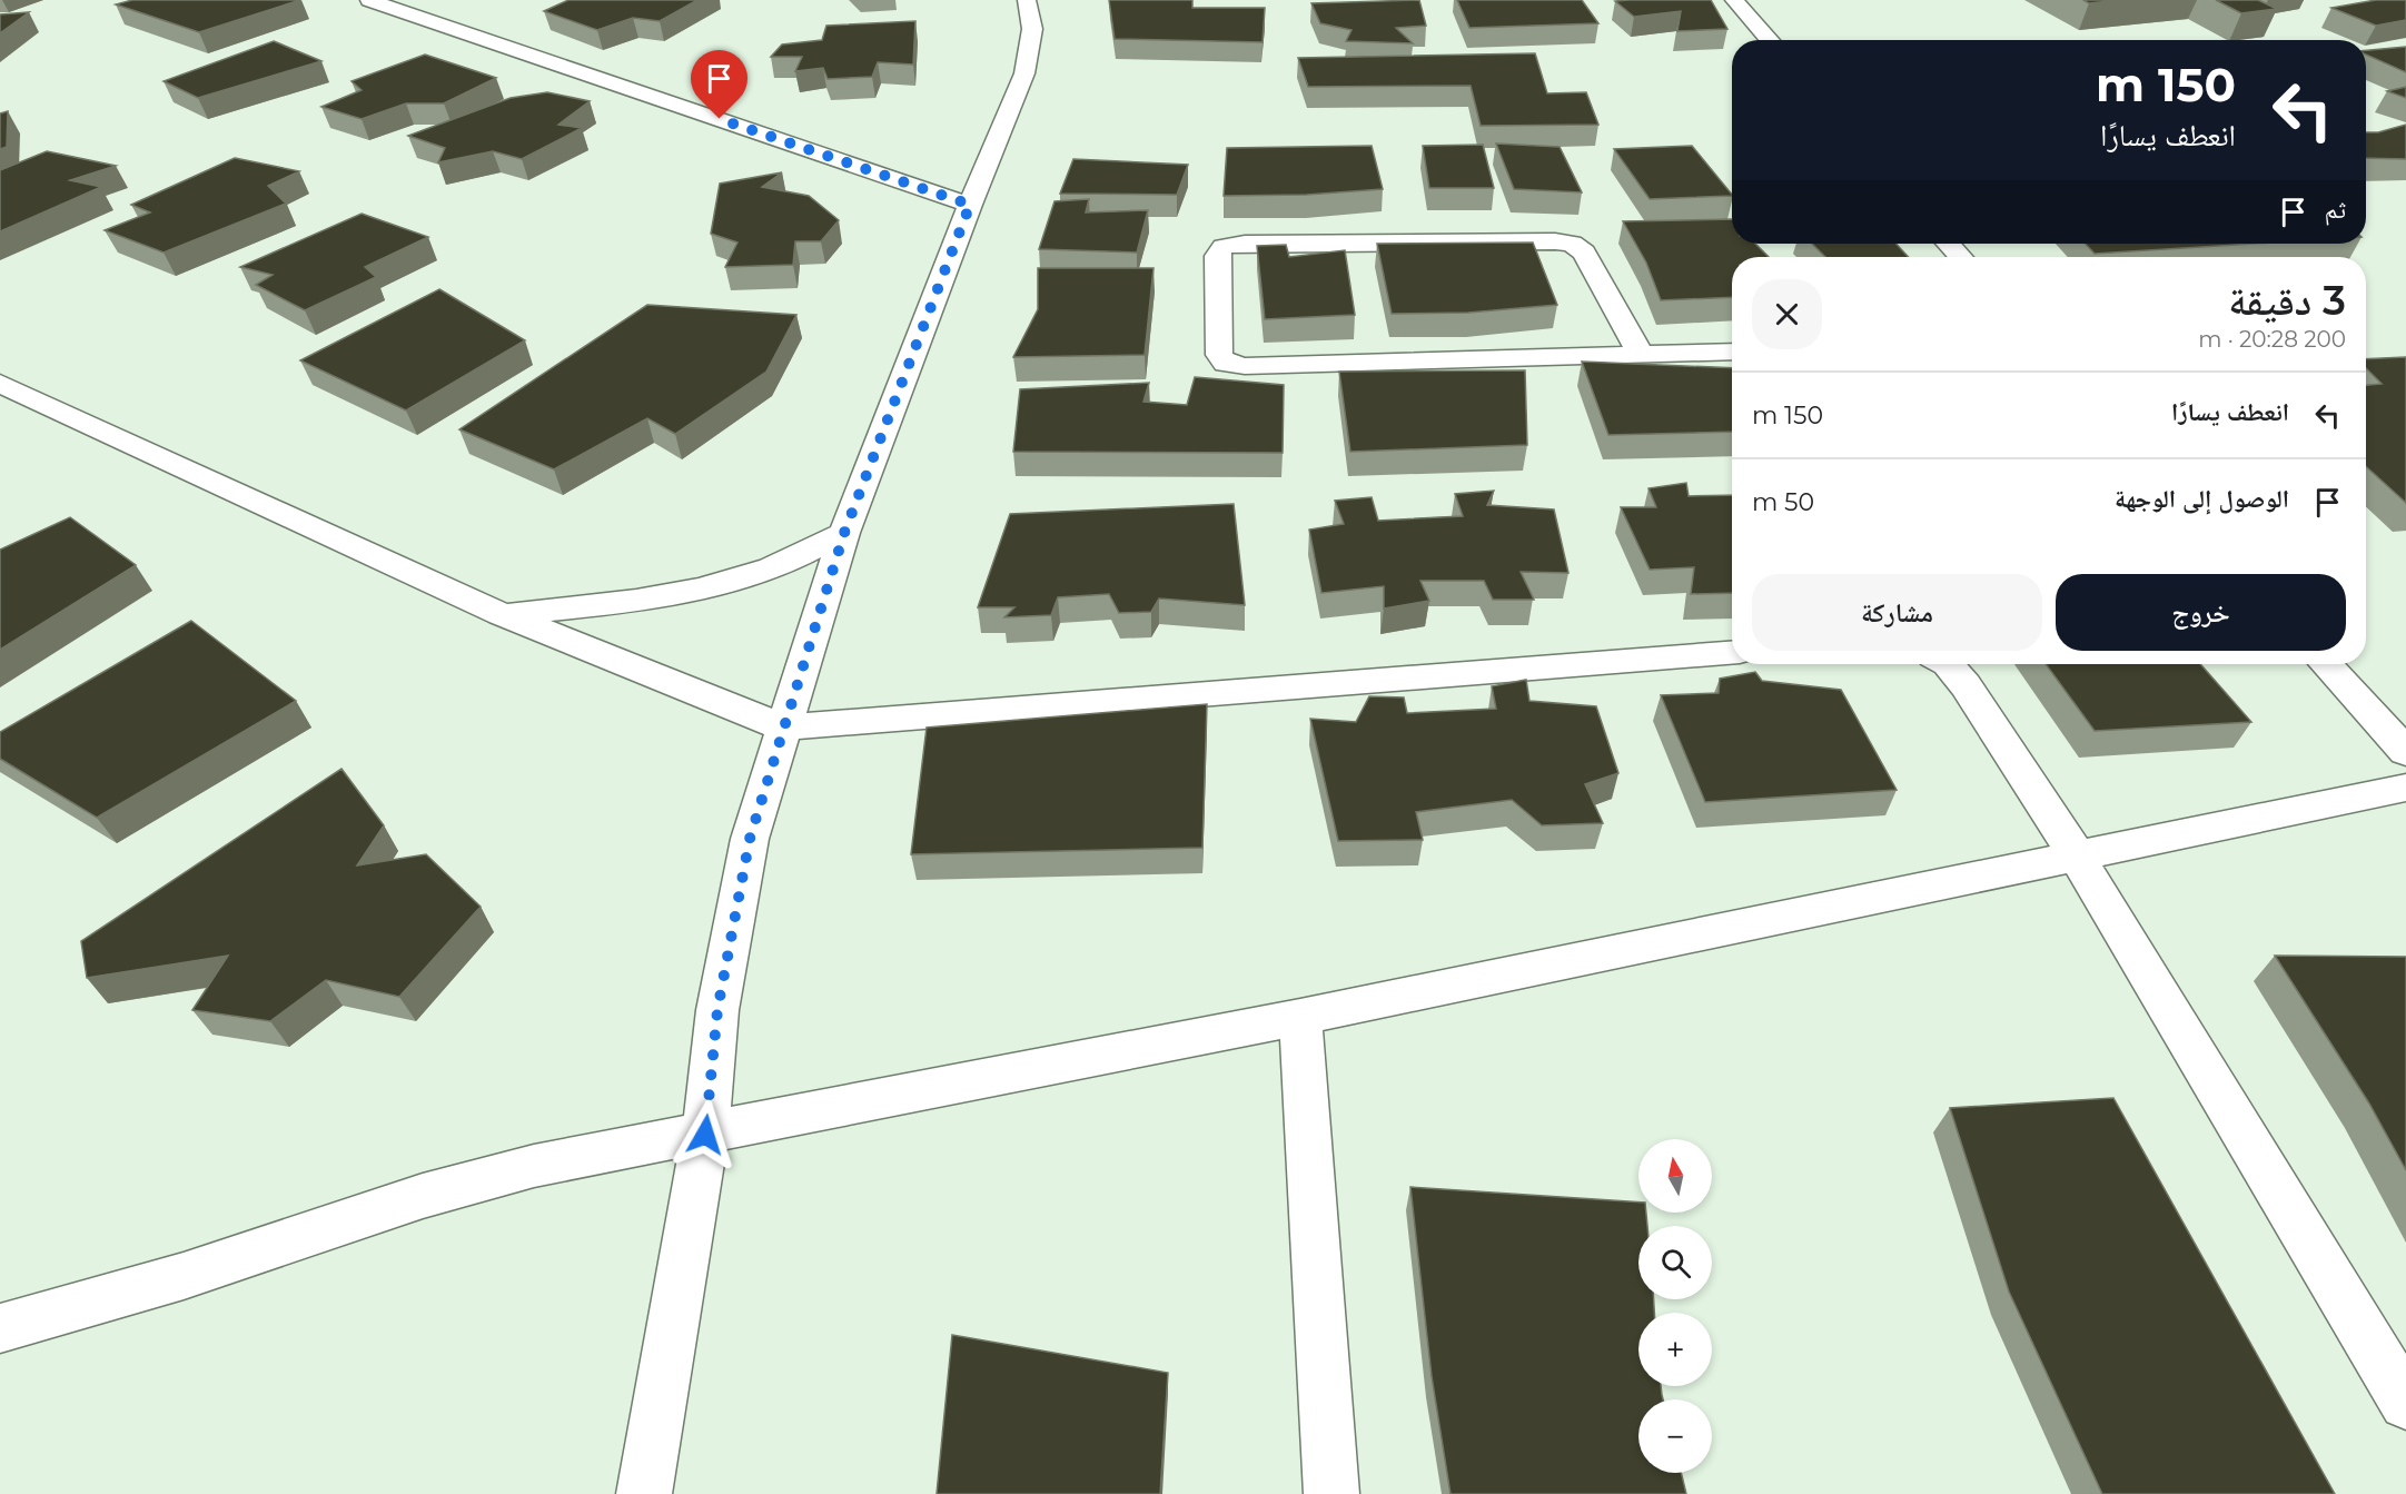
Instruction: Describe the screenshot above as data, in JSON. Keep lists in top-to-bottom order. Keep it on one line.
{"north":"top","page":{"turn":["150 m","انعطف يسارًا"],"then":"ثم","heading":["3 دقيقة","200 m · 20:28"],"list":[{"name":"انعطف يسارًا","value":"150 m"},{"name":"الوصول إلى الوجهة","value":"50 m"}],"buttons":["خروج","مشاركة"],"map_buttons":["+","−"]}}
